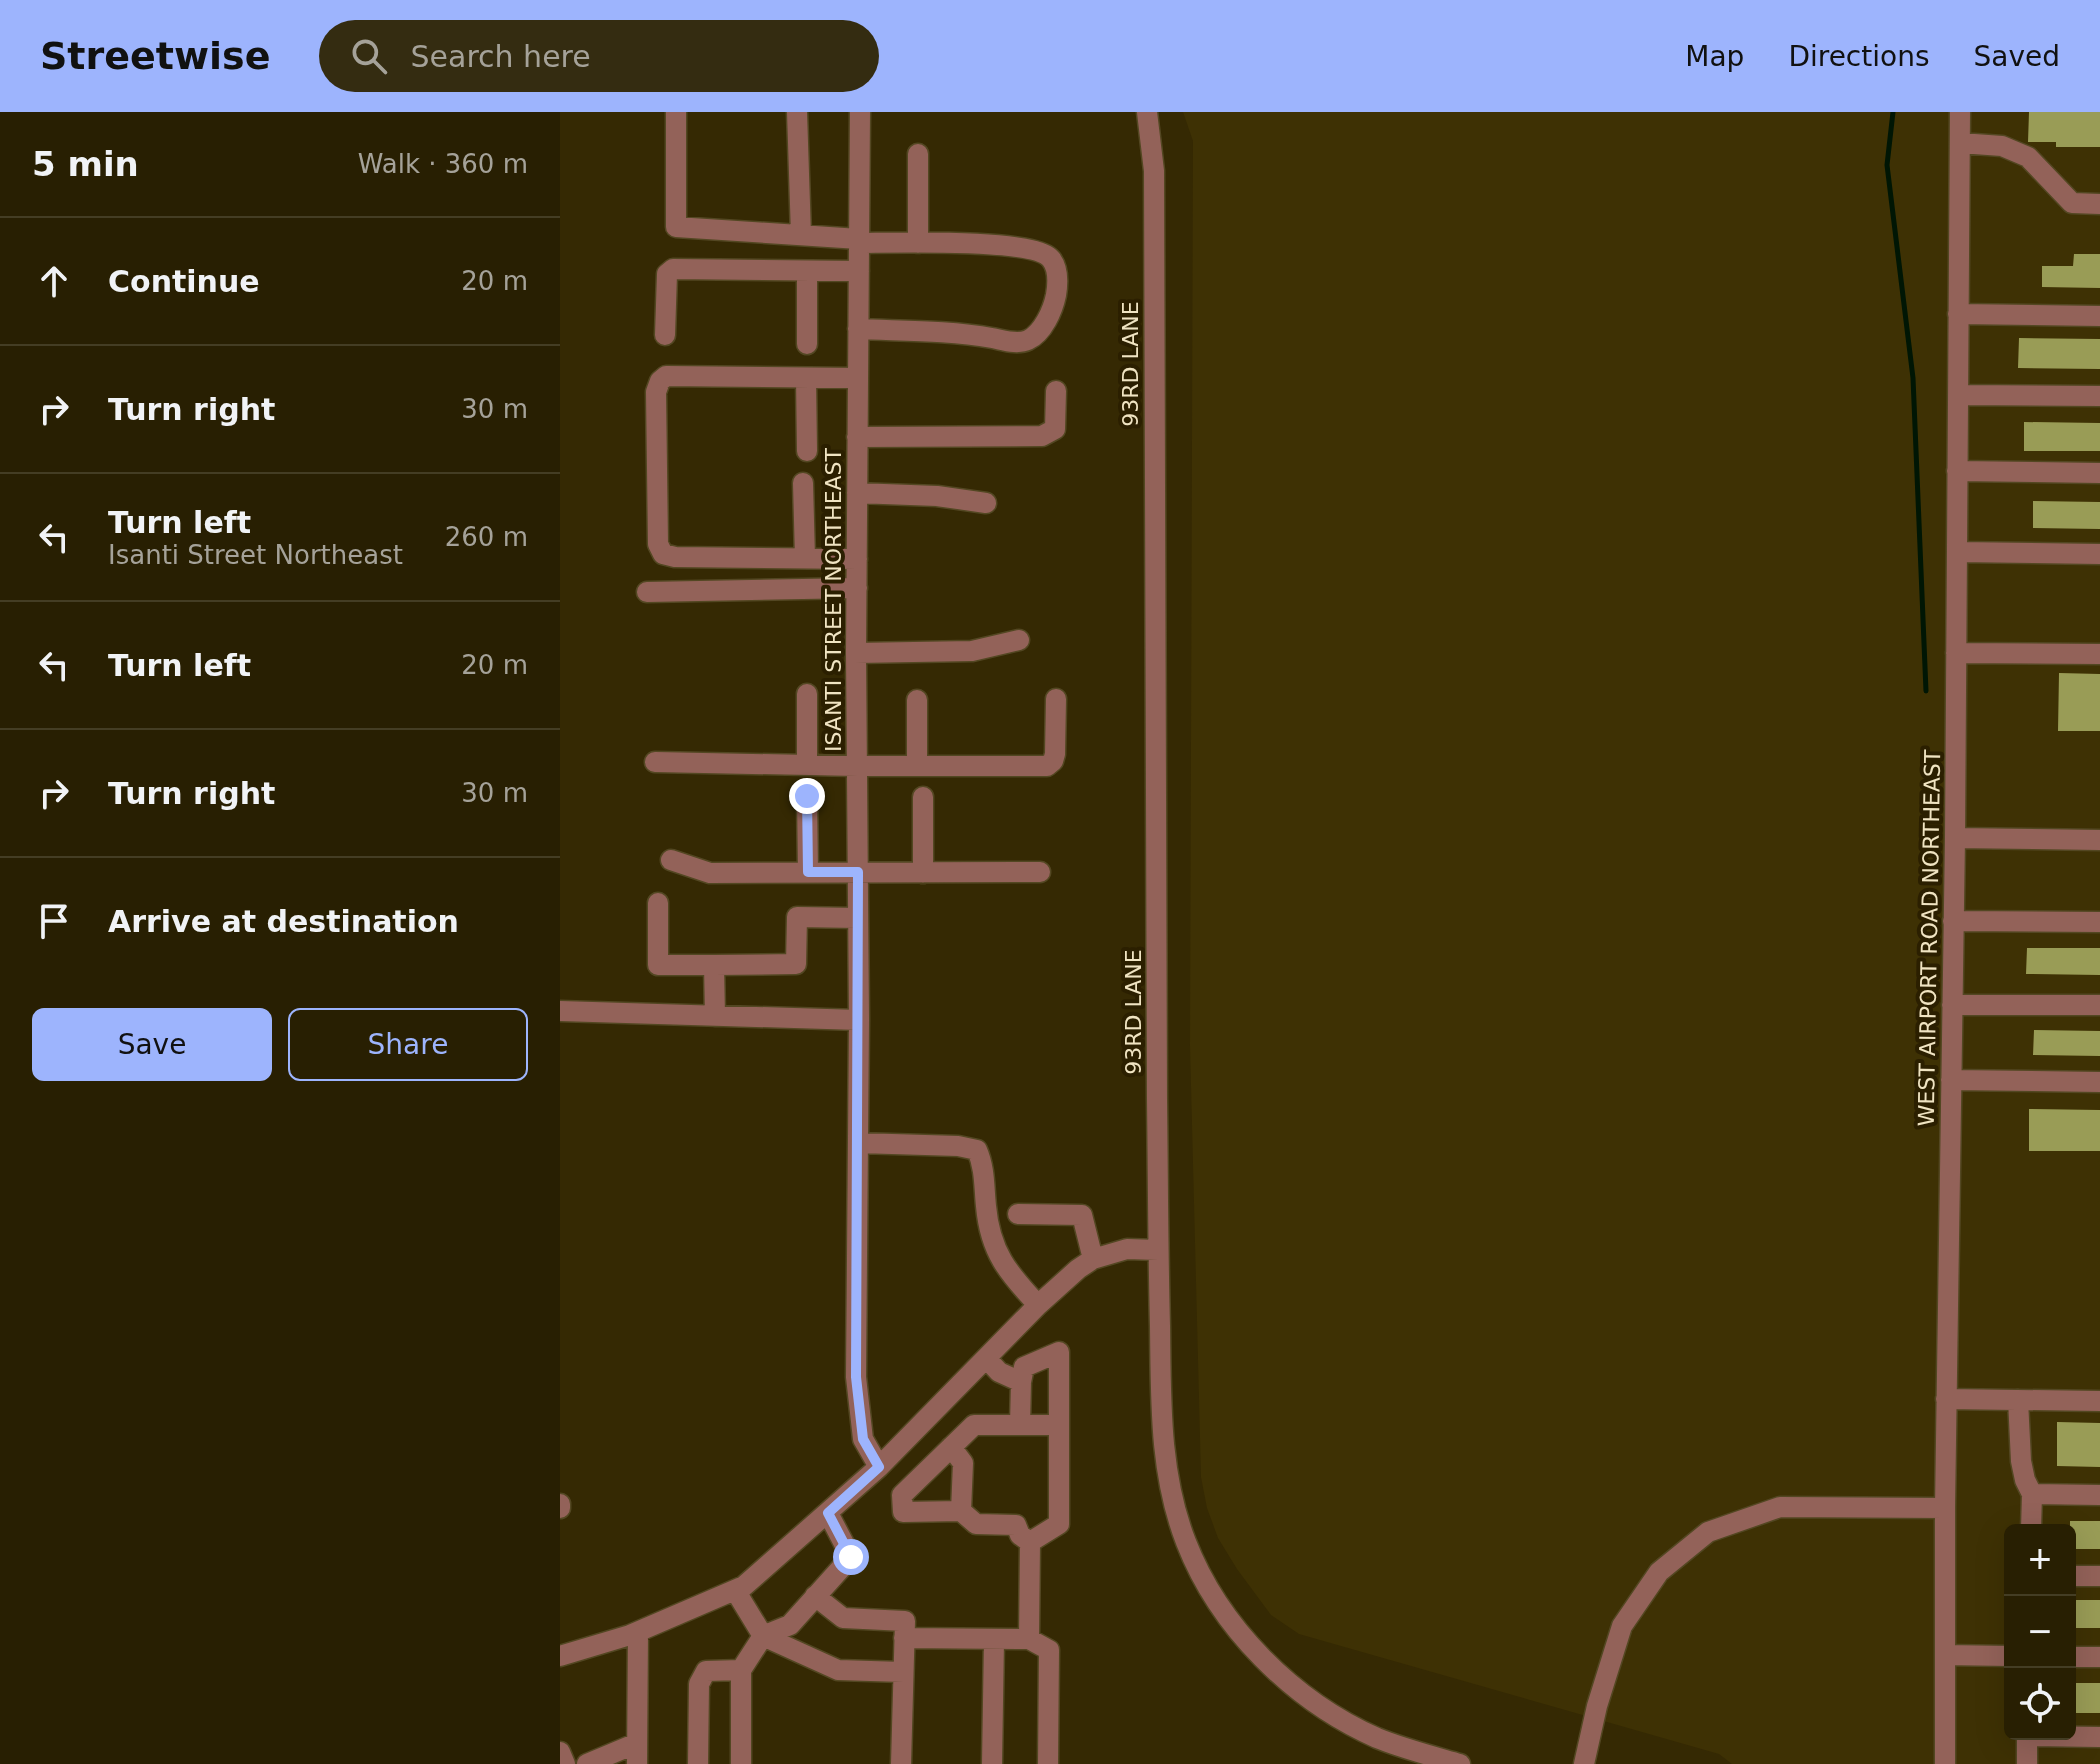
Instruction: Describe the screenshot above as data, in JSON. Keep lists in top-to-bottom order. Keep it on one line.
{"streets":{"street":["93RD LANE","ISANTI STREET NORTHEAST","WEST AIRPORT ROAD NORTHEAST"]},"page":{"header":"Streetwise","search":"Search here","nav":["Map","Directions","Saved"],"heading":["5 min","Walk · 360 m"],"list":[["Continue","20 m"],["Turn right","30 m"],["Turn left","Isanti Street Northeast","260 m"],["Turn left","20 m"],["Turn right","30 m"],"Arrive at destination"],"buttons":["Save","Share"],"map_buttons":["+","−"]}}
